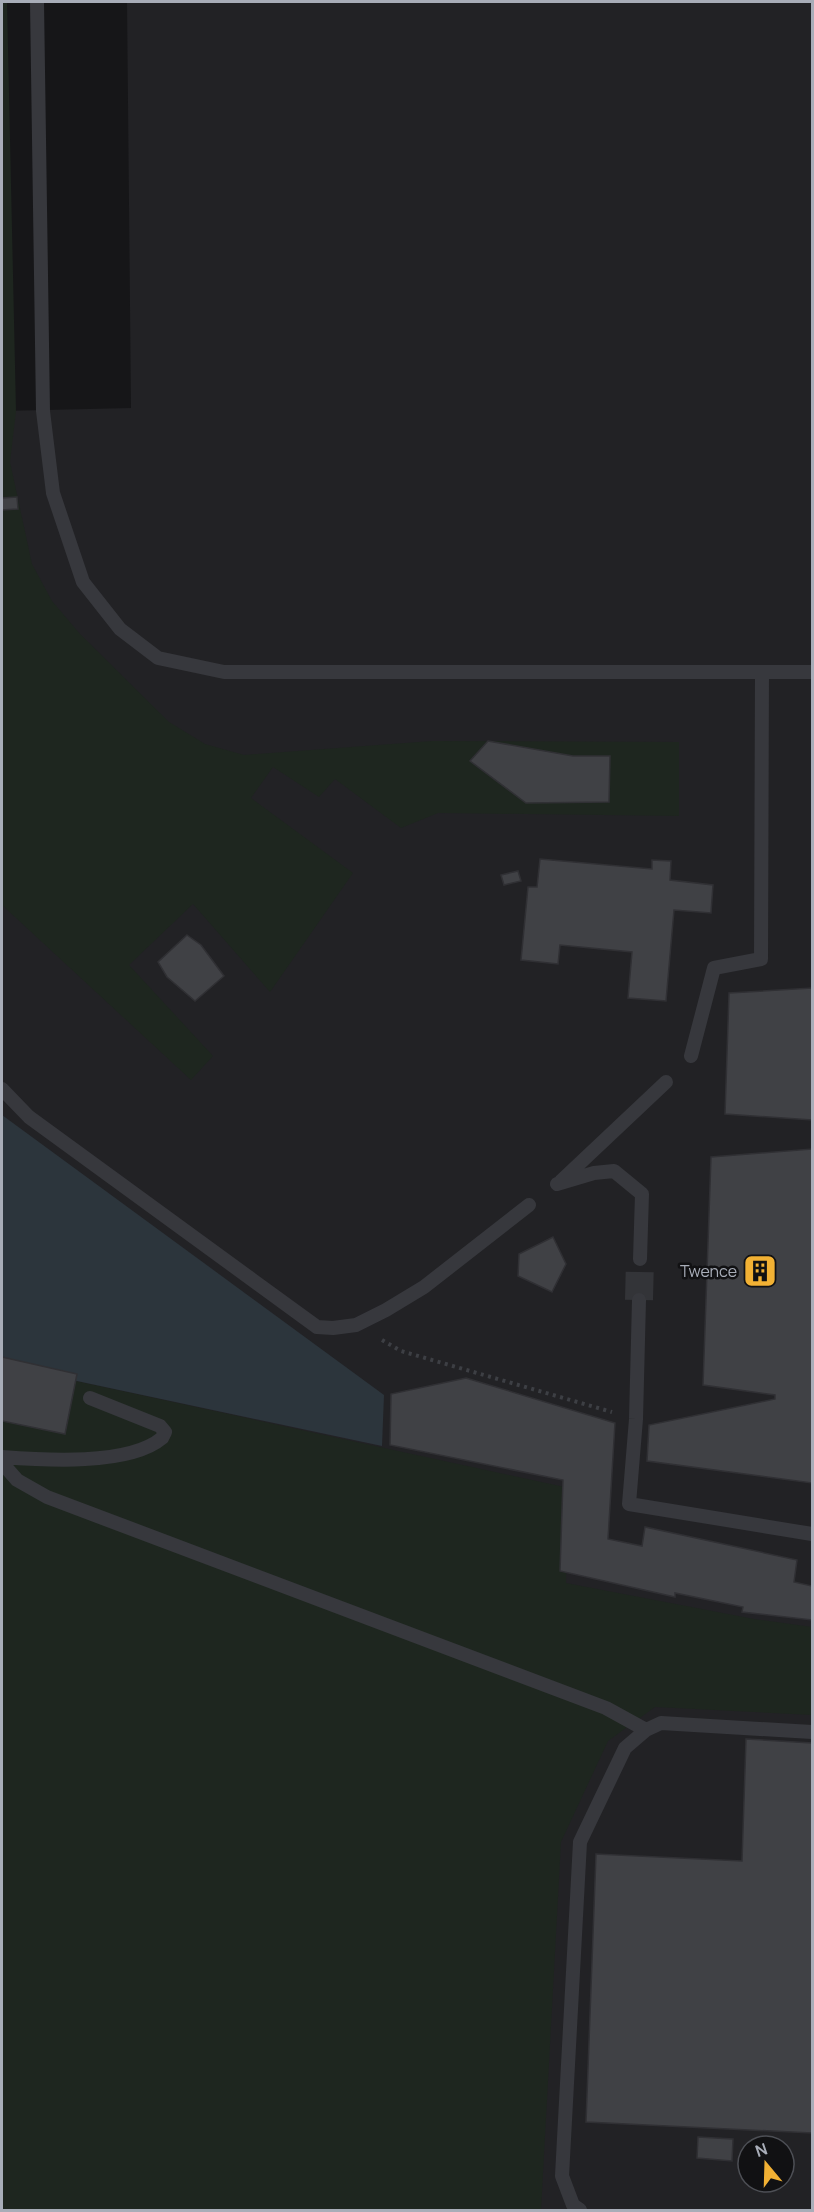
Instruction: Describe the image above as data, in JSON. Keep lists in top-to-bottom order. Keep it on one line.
{"places":{"building":["Twence"]},"north":"top"}
